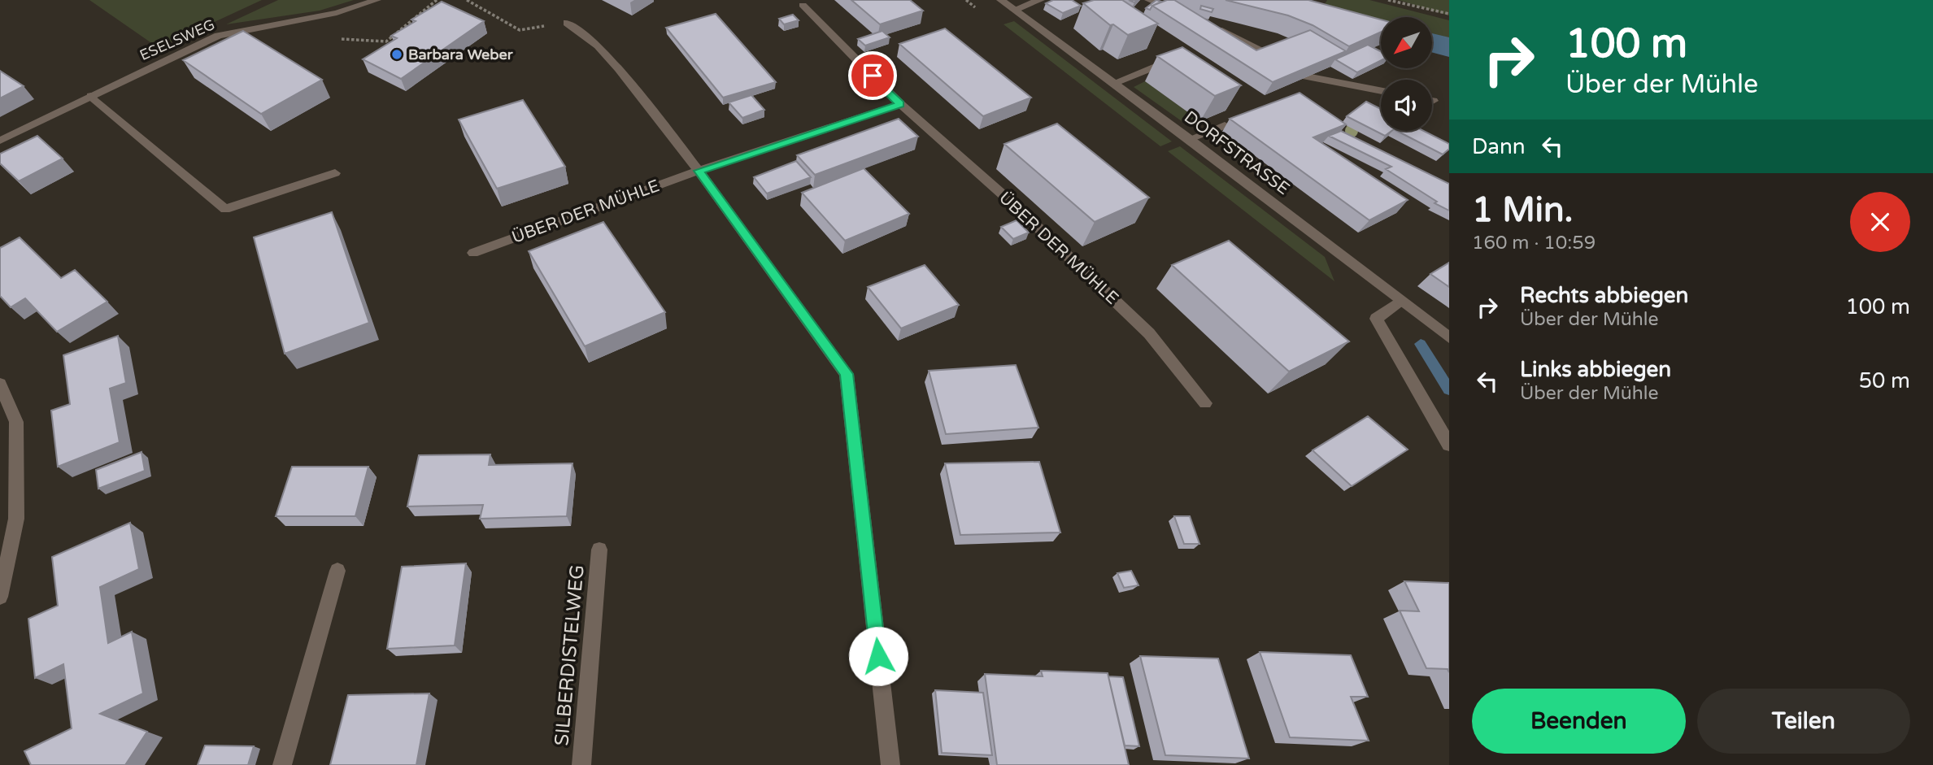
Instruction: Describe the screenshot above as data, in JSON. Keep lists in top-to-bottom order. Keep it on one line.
{"streets":{"street":["ESELSWEG","DORFSTRASSE","ÜBER DER MÜHLE","SILBERDISTELWEG"]},"places":["Barbara Weber"],"north":"bottom left","page":{"turn":["100 m","Über der Mühle"],"then":"Dann","heading":["1 Min.","160 m · 10:59"],"list":[{"name":"Rechts abbiegen","note":"Über der Mühle","value":"100 m"},{"name":"Links abbiegen","note":"Über der Mühle","value":"50 m"}],"buttons":["Beenden","Teilen"]}}
